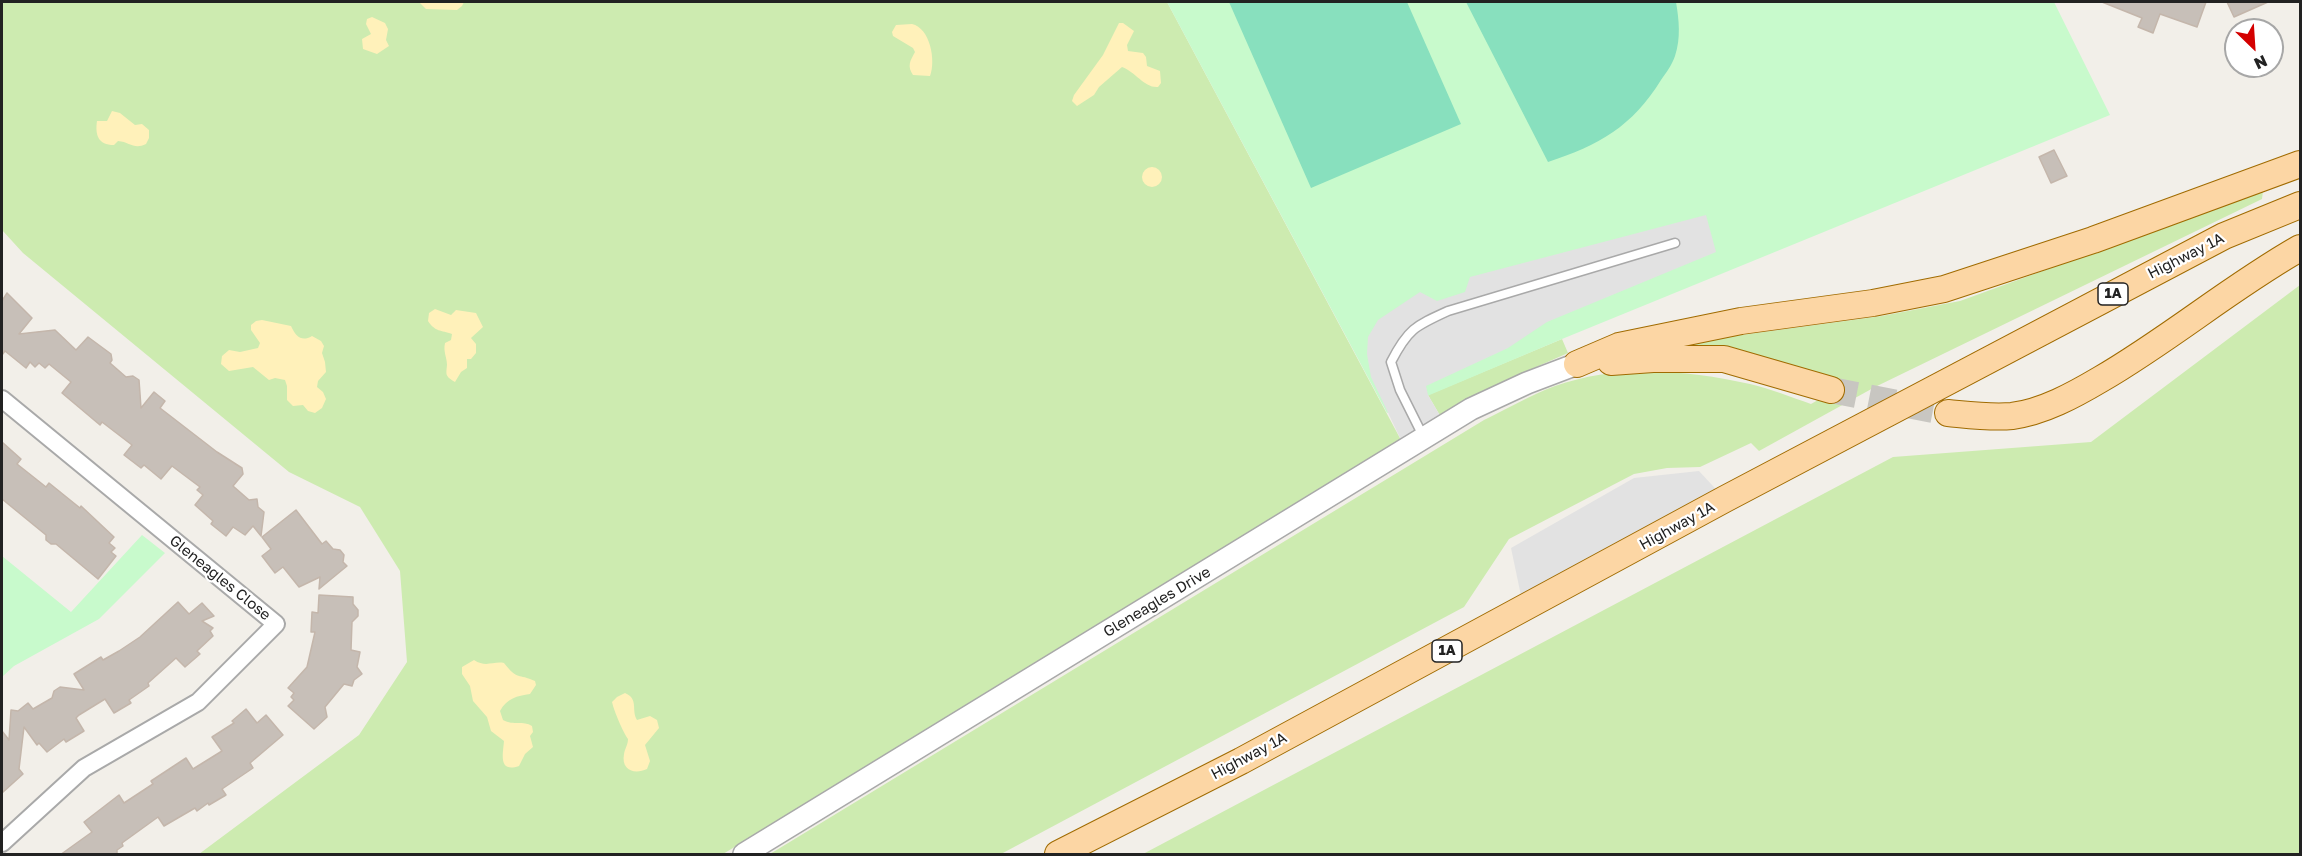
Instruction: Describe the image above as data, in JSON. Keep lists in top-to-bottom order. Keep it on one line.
{"streets":{"main road":["Highway 1A","1A"],"street":["Gleneagles Close","Gleneagles Drive"]},"north":"bottom right"}
